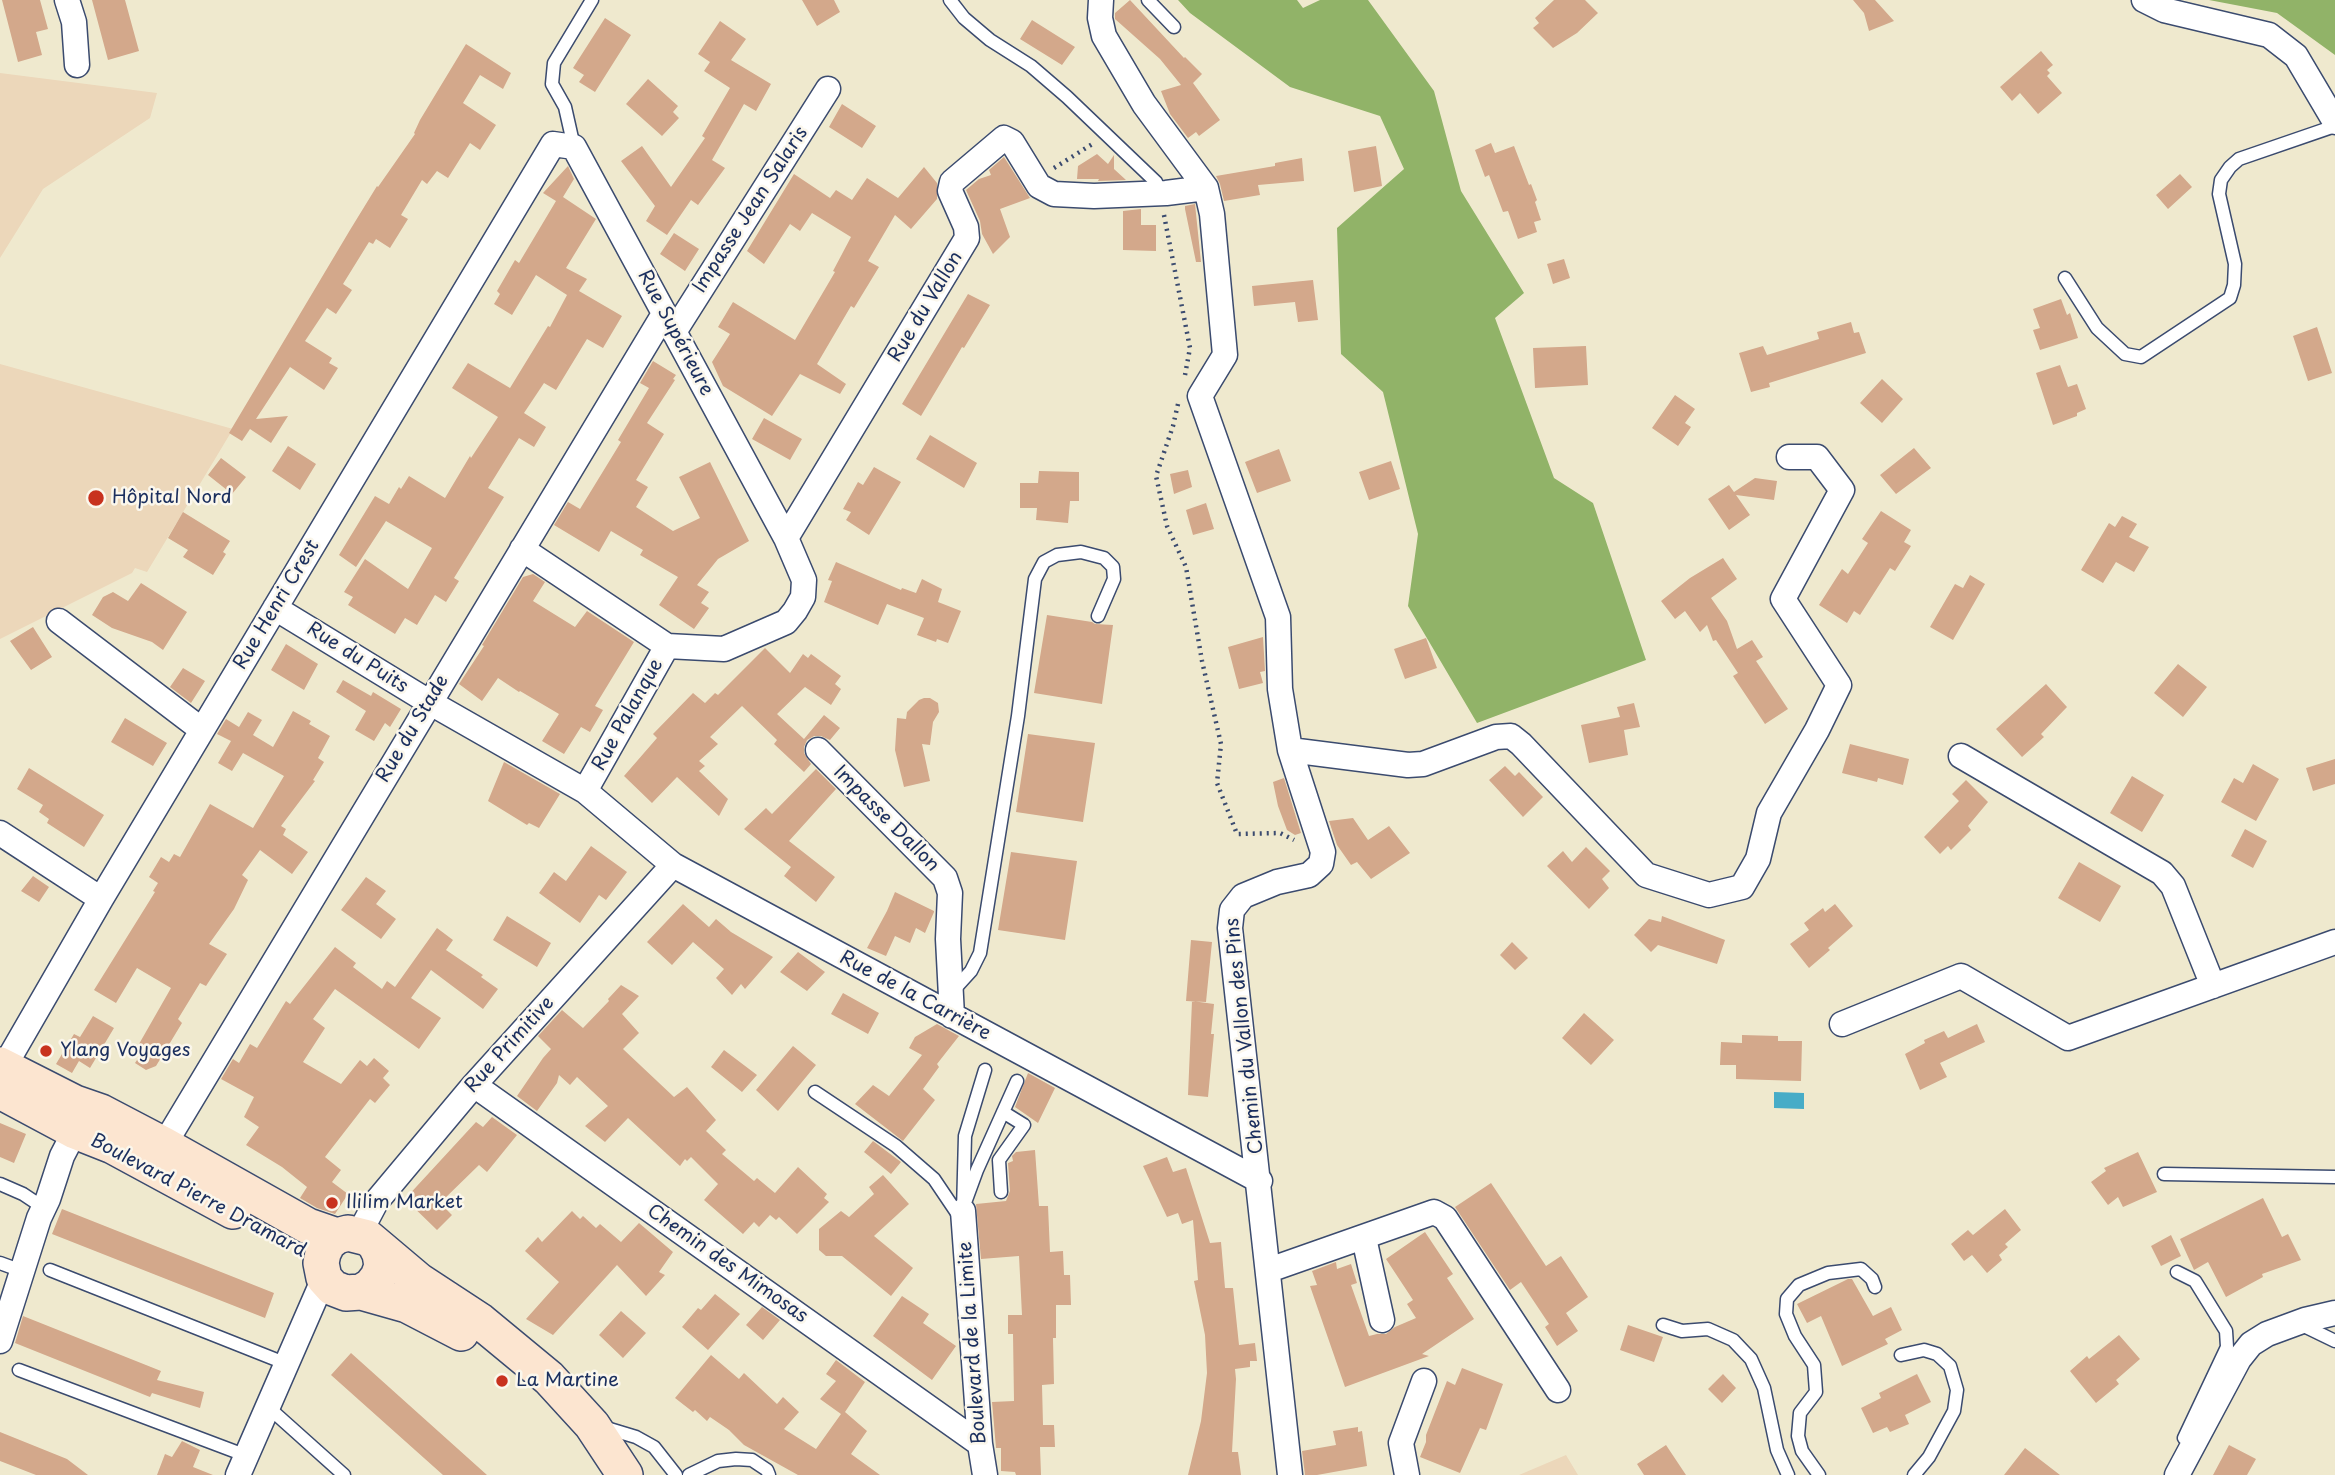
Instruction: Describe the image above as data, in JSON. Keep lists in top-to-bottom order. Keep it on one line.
{"streets":{"street":["Impasse Jean Salaris","Rue du Vallon","Rue Supérieure","Rue Henri Crest","Rue du Puits","Rue Palanque","Rue du Stade","Impasse Dallon","Rue de la Carrière","Chemin du Vallon des Pins","Rue Primitive","Boulevard Pierre Dramard","Chemin des Mimosas","Boulevard de la Limite"]},"crossings":[["Impasse Jean Salaris","Rue Supérieure"],["Impasse Jean Salaris","Rue du Stade"],["Rue du Vallon","Rue Supérieure"],["Rue du Vallon","Rue Palanque"],["Rue Supérieure","Rue Henri Crest"],["Rue Supérieure","Rue Palanque"],["Rue Supérieure","Rue du Stade"],["Rue Henri Crest","Rue du Puits"],["Rue Henri Crest","Boulevard Pierre Dramard"],["Rue du Puits","Rue Palanque"],["Rue du Puits","Rue du Stade"],["Rue du Puits","Rue de la Carrière"],["Rue Palanque","Rue de la Carrière"],["Rue du Stade","Boulevard Pierre Dramard"],["Impasse Dallon","Rue de la Carrière"],["Rue de la Carrière","Chemin du Vallon des Pins"],["Rue de la Carrière","Rue Primitive"],["Rue Primitive","Boulevard Pierre Dramard"],["Rue Primitive","Chemin des Mimosas"],["Chemin des Mimosas","Boulevard de la Limite"]],"places":["Hôpital Nord","Ylang Voyages","Ililim Market","La Martine"]}
